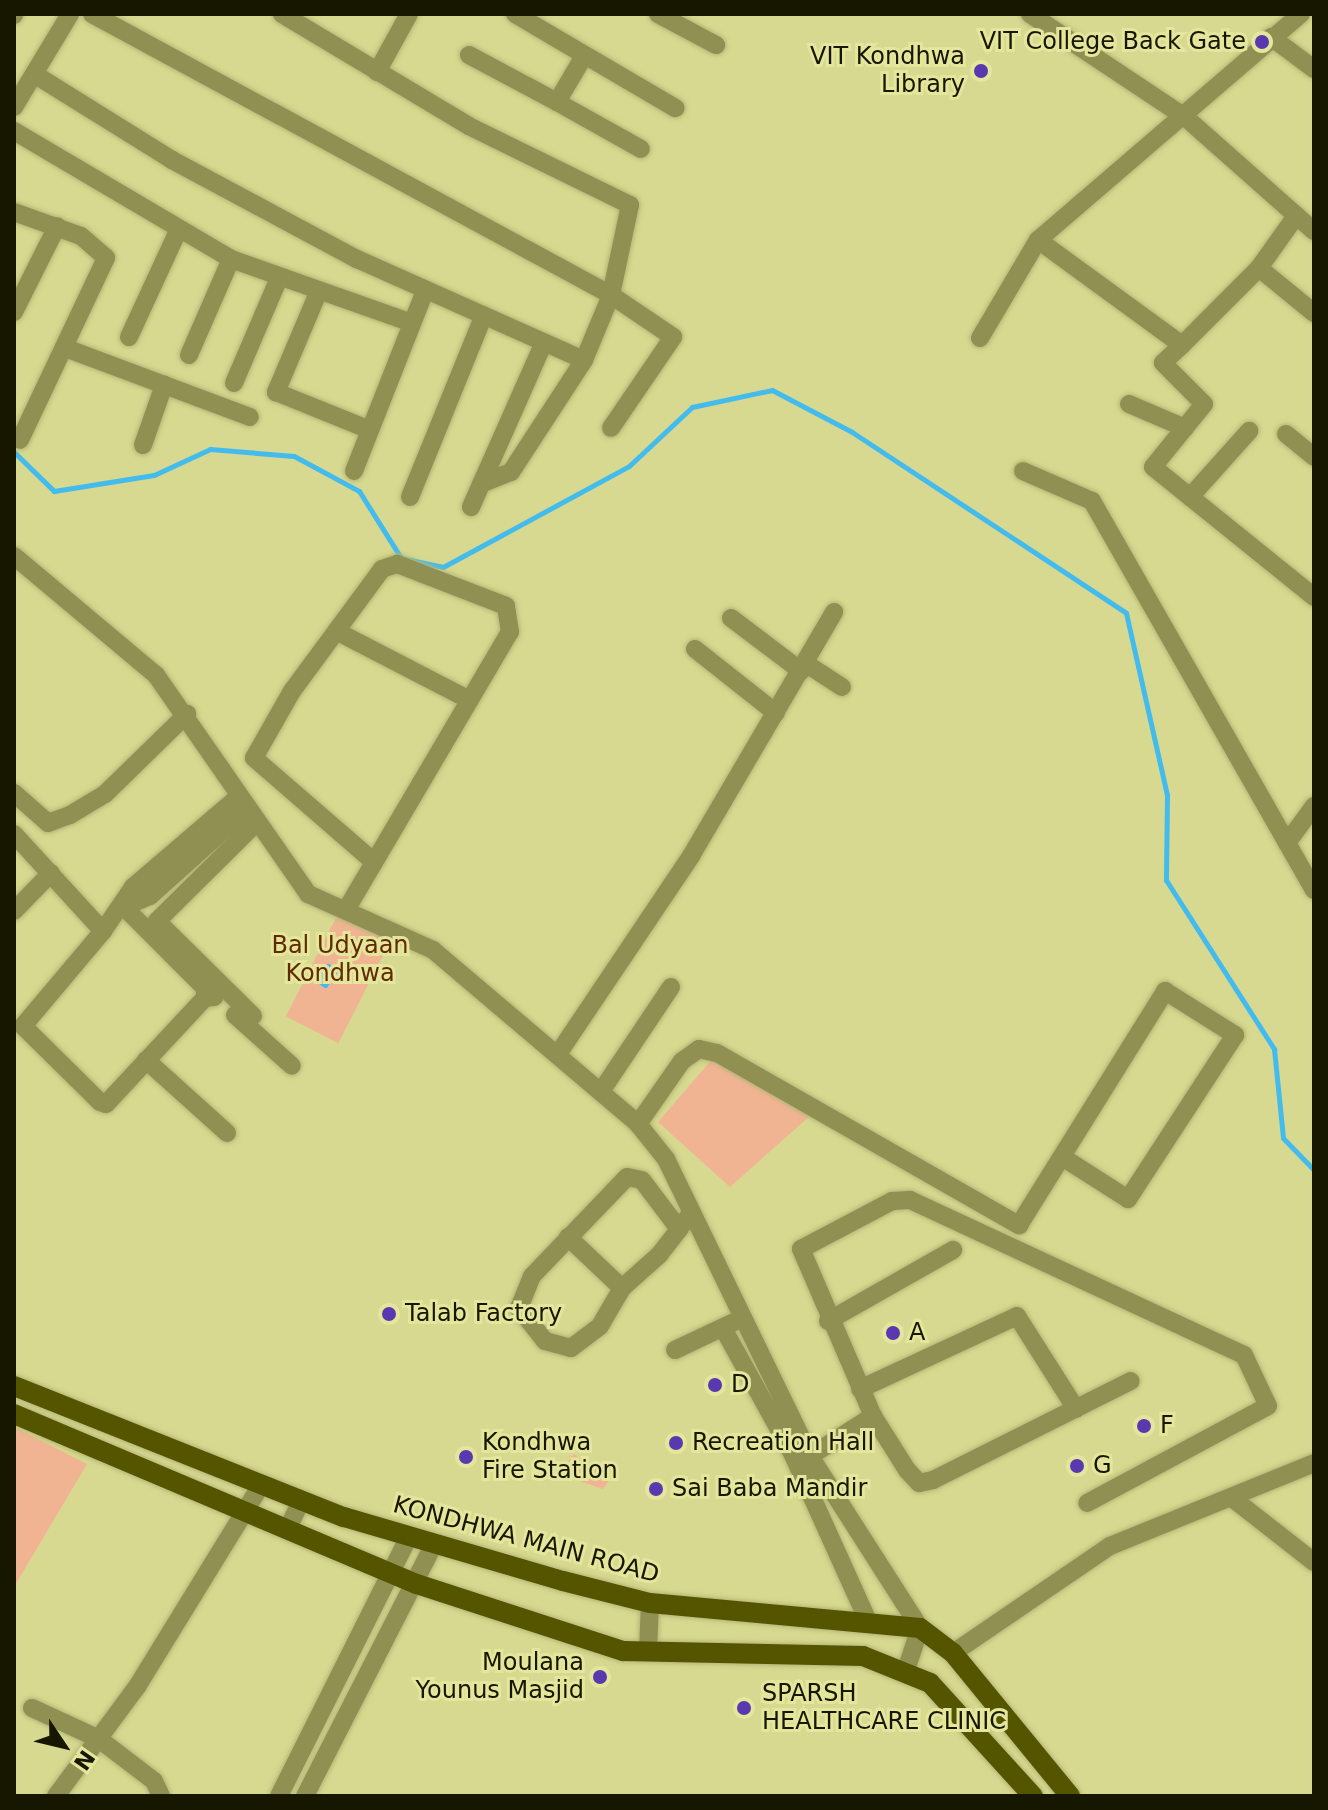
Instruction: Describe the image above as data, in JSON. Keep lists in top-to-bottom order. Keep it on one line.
{"streets":{"main road":["KONDHWA MAIN ROAD"]},"parks":["Bal Udyaan Kondhwa"],"places":["VIT College Back Gate","VIT Kondhwa Library","Talab Factory","A","D","F","Recreation Hall","Kondhwa Fire Station","G","Sai Baba Mandir","Moulana Younus Masjid","SPARSH HEALTHCARE CLINIC"],"north":"bottom right"}
